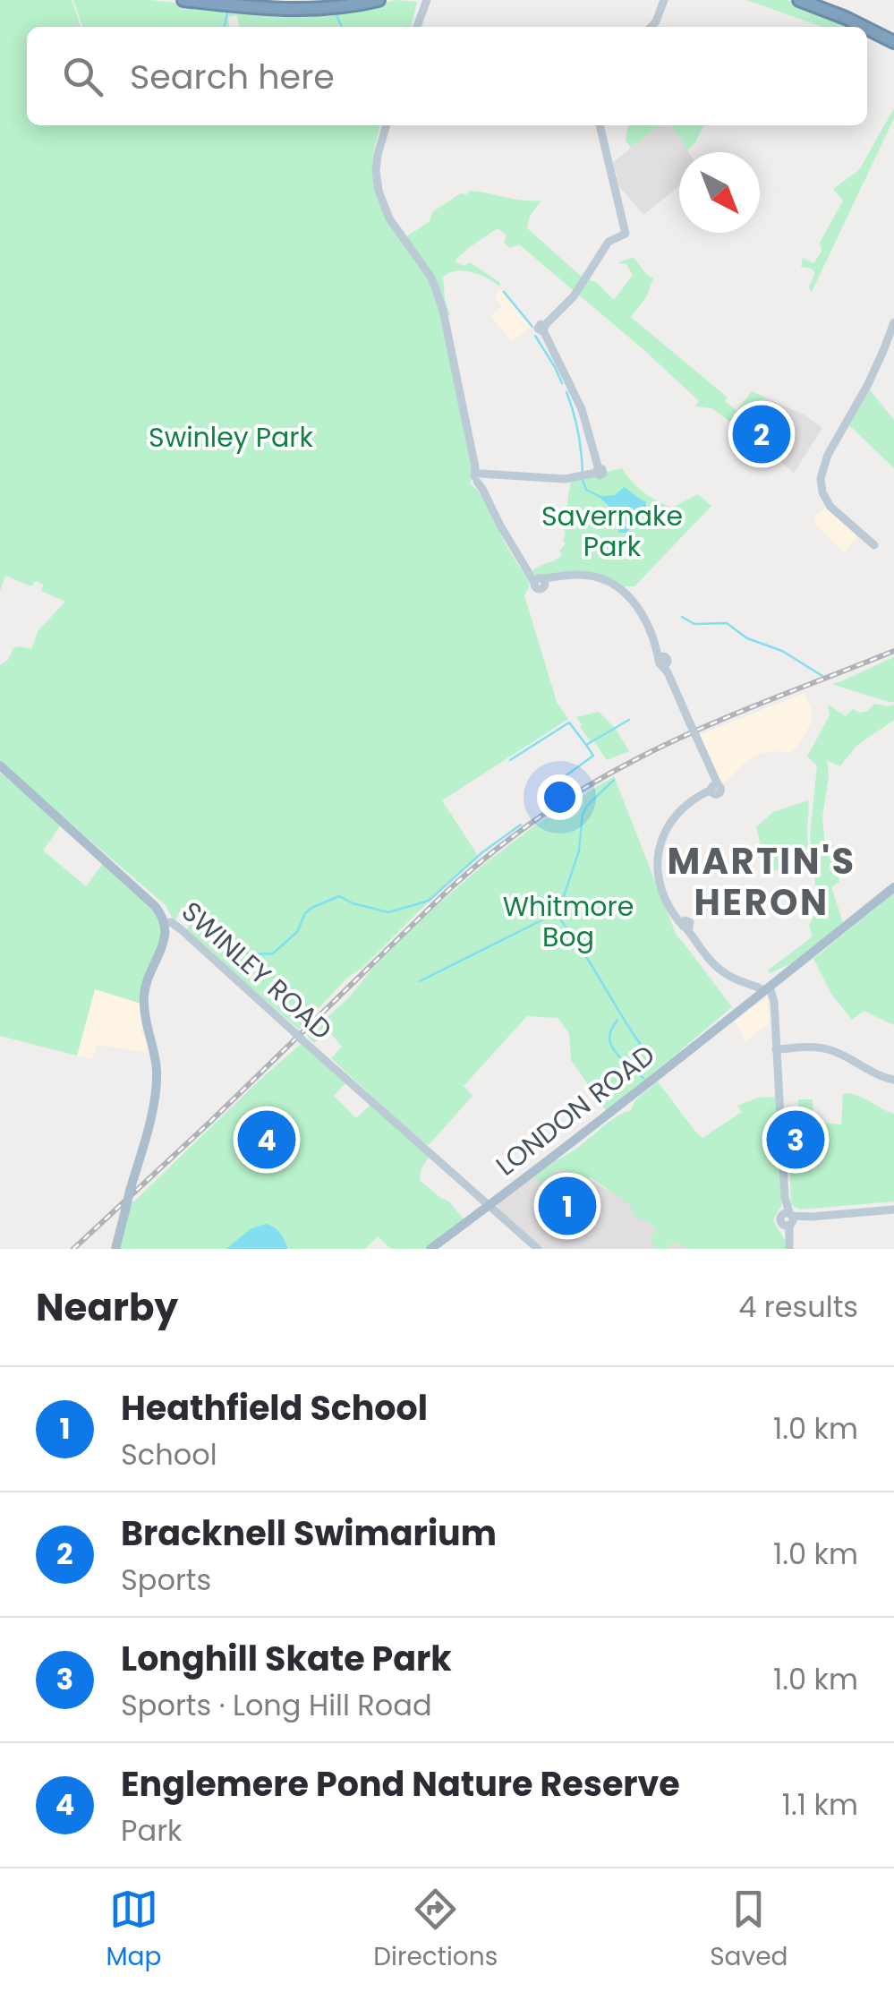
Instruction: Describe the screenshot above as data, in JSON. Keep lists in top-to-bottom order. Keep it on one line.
{"streets":{"main road":["SWINLEY ROAD","LONDON ROAD"]},"crossings":[["SWINLEY ROAD","LONDON ROAD"]],"districts":["MARTIN'S HERON"],"parks":["Swinley Park","Savernake Park","Whitmore Bog"],"north":"bottom right","page":{"search":"Search here","pins":["2","3","4","1"],"heading":["Nearby","4 results"],"list":[{"mark":"1","name":"Heathfield School","note":"School","value":"1.0 km"},{"mark":"2","name":"Bracknell Swimarium","note":"Sports","value":"1.0 km"},{"mark":"3","name":"Longhill Skate Park","note":"Sports · Long Hill Road","value":"1.0 km"},{"mark":"4","name":"Englemere Pond Nature Reserve","note":"Park","value":"1.1 km"}],"nav":["Map","Directions","Saved"]}}
